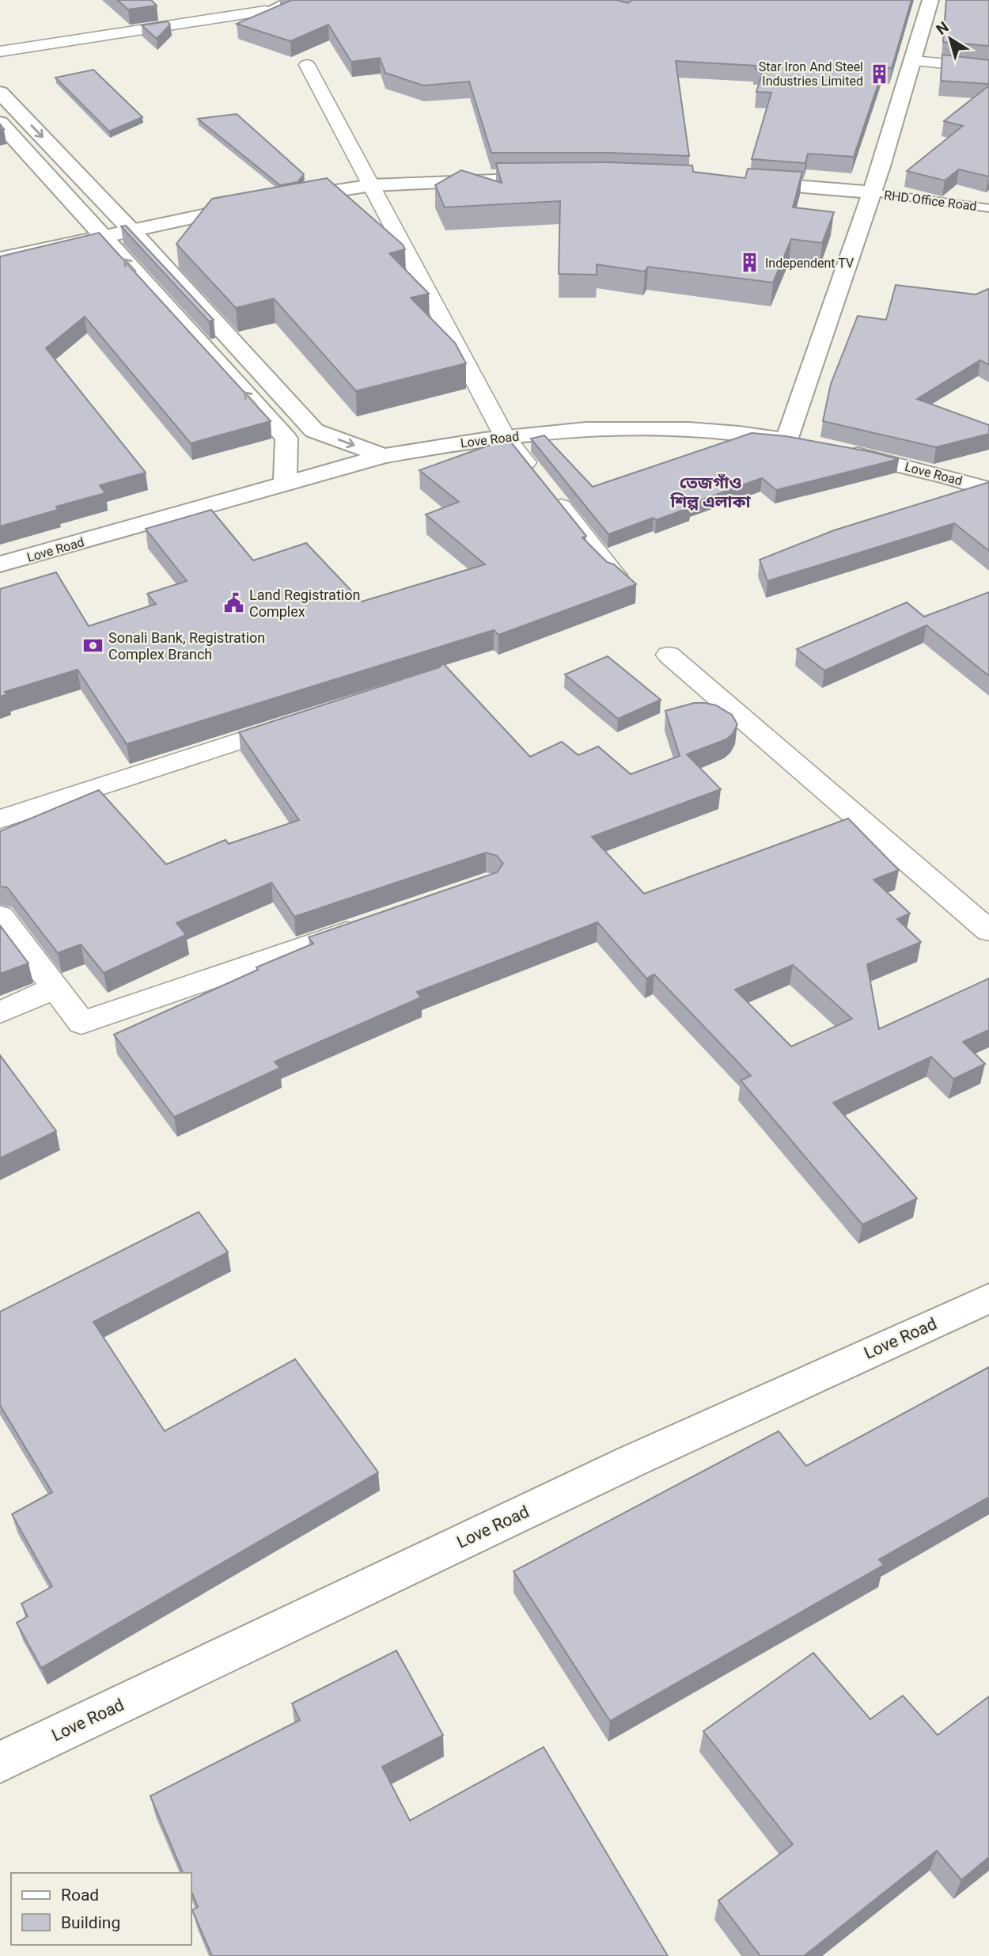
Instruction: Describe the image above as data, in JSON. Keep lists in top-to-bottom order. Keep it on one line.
{"streets":{"main road":["Love Road"],"lane":["RHD Office Road"]},"crossings":[["RHD Office Road","Love Road"]],"districts":["তেজগাঁও শিল্প এলাকা"],"places":{"building":["Star Iron And Steel Industries Limited","Independent TV"],"public building":["Land Registration Complex"],"bank":["Sonali Bank, Registration Complex Branch"]},"legend":["Road","Building"],"north":"top left"}
